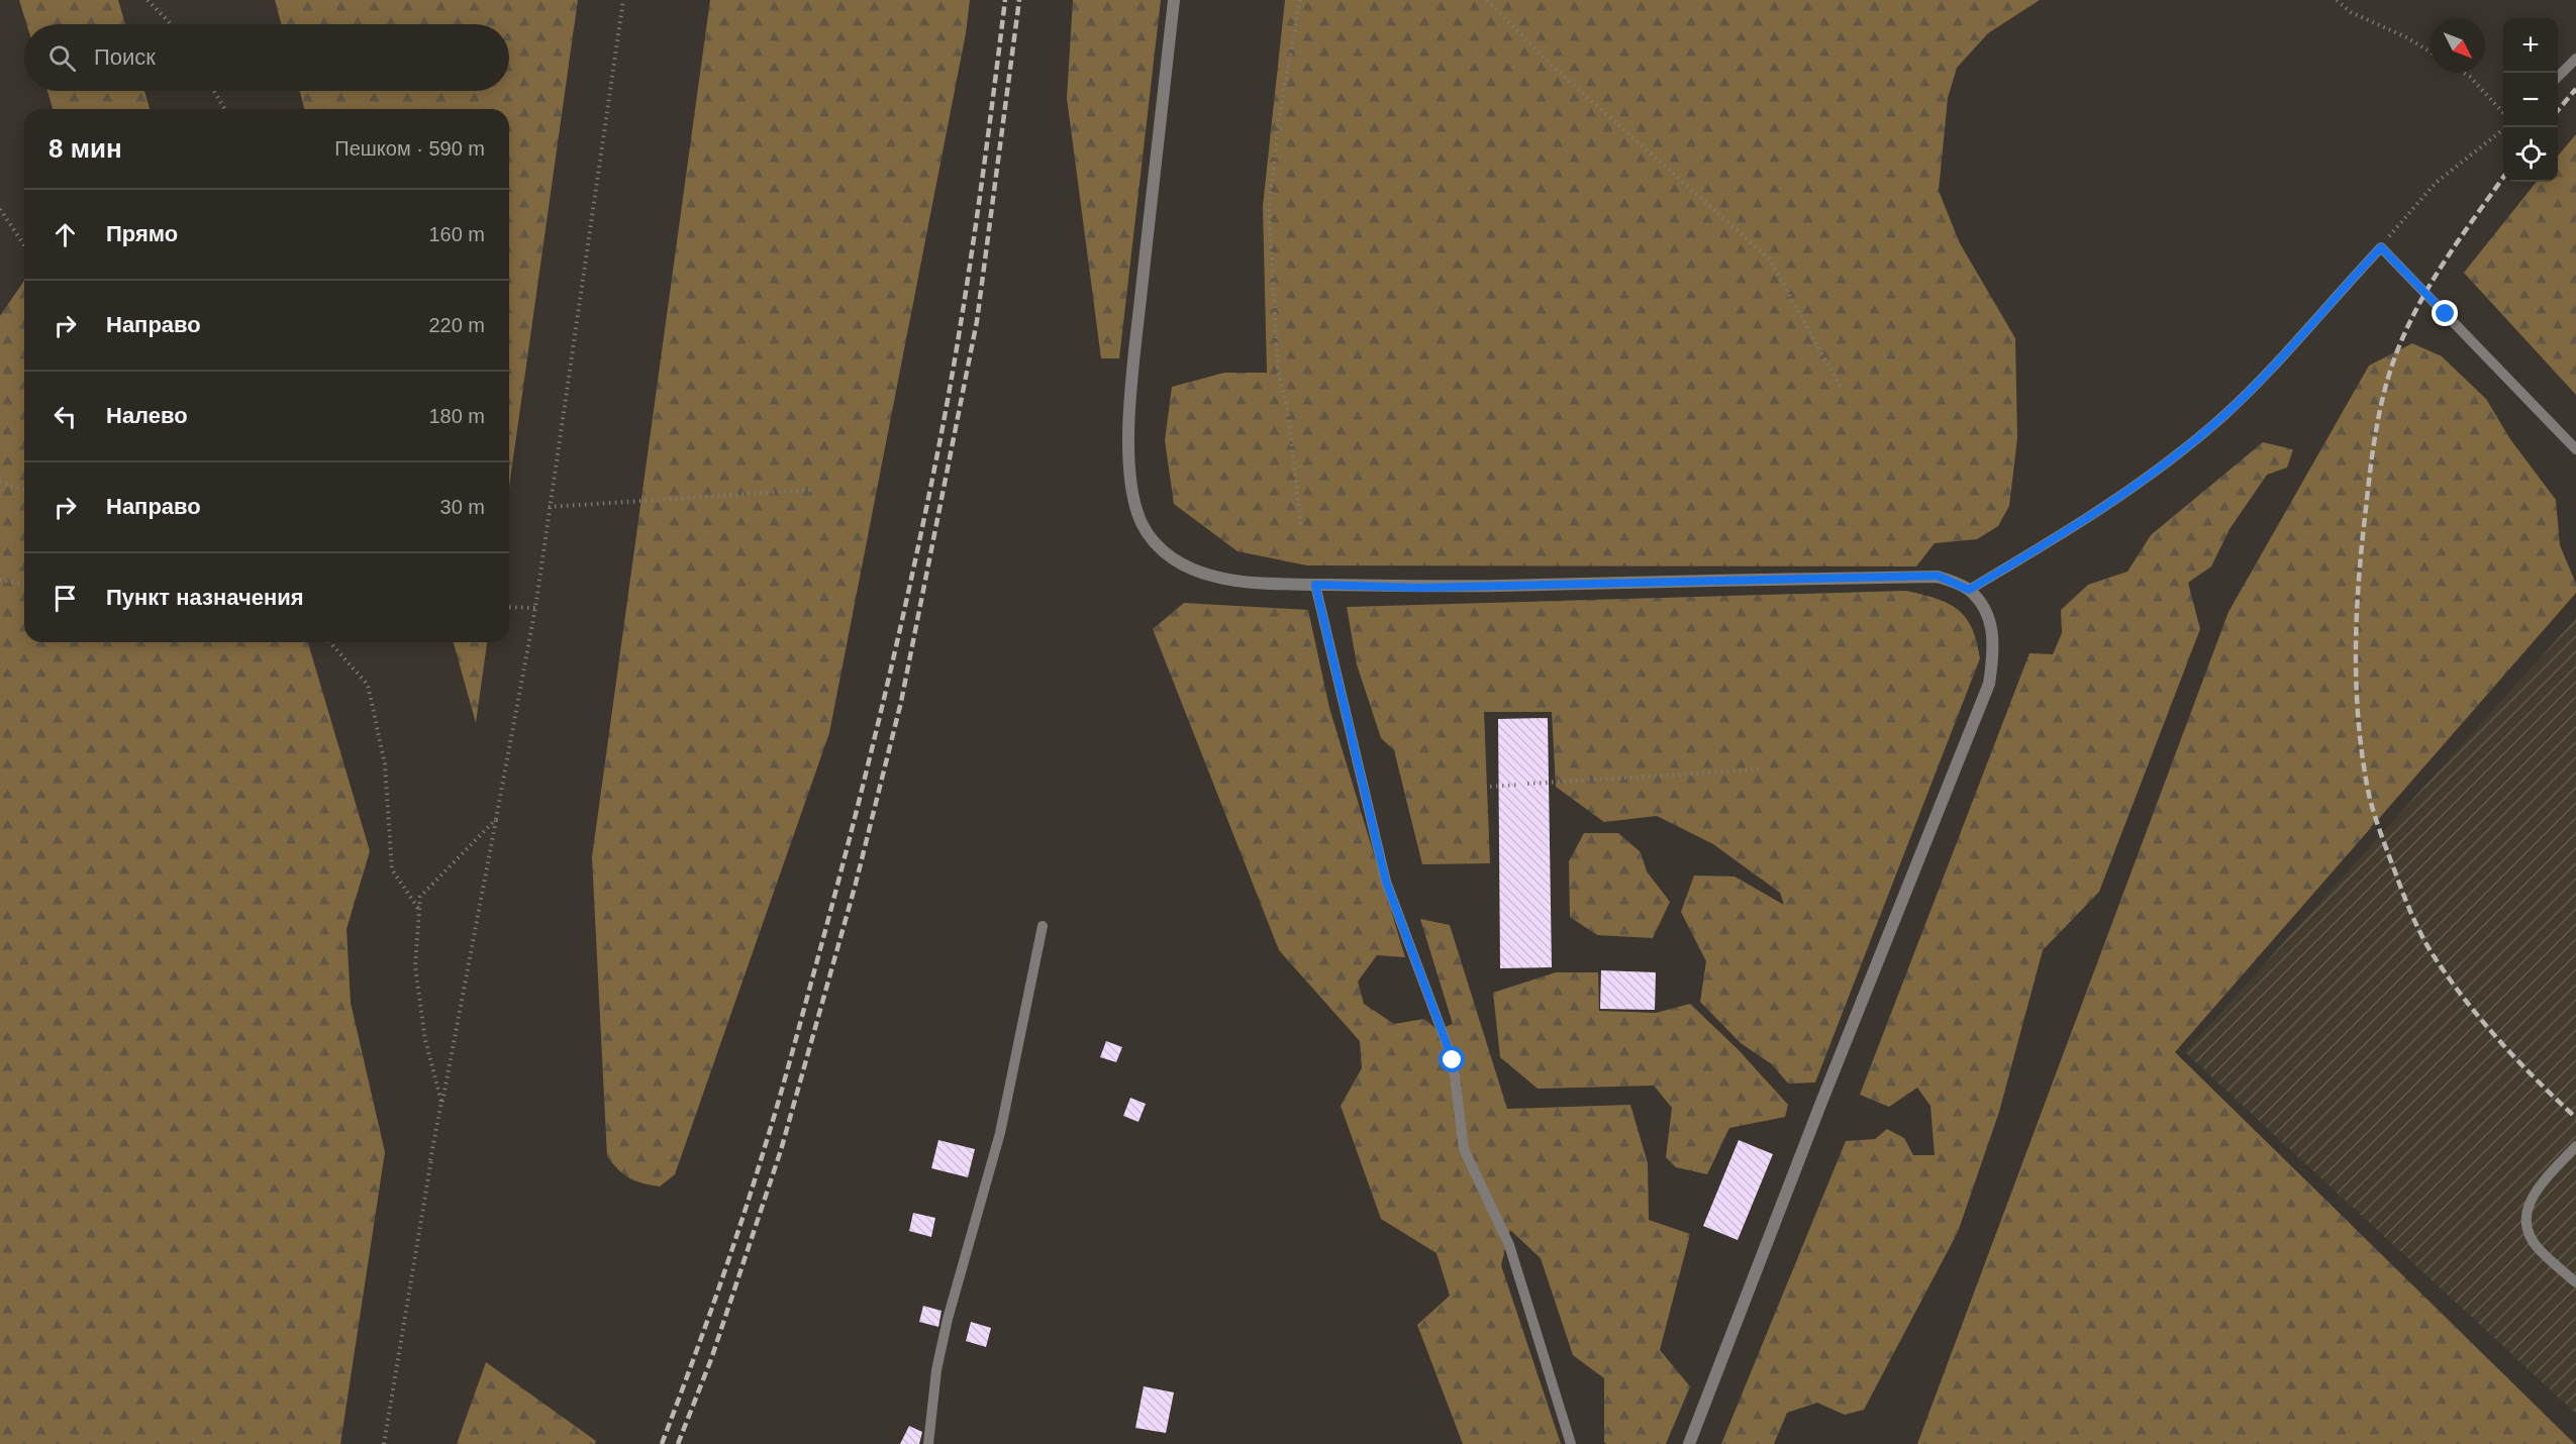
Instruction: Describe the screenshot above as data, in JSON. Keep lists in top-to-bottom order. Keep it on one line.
{"north":"bottom right","page":{"map_buttons":["+","−"],"search":"Поиск","heading":["8 мин","Пешком · 590 m"],"list":[["Прямо","160 m"],["Направо","220 m"],["Налево","180 m"],["Направо","30 m"],"Пункт назначения"]}}
